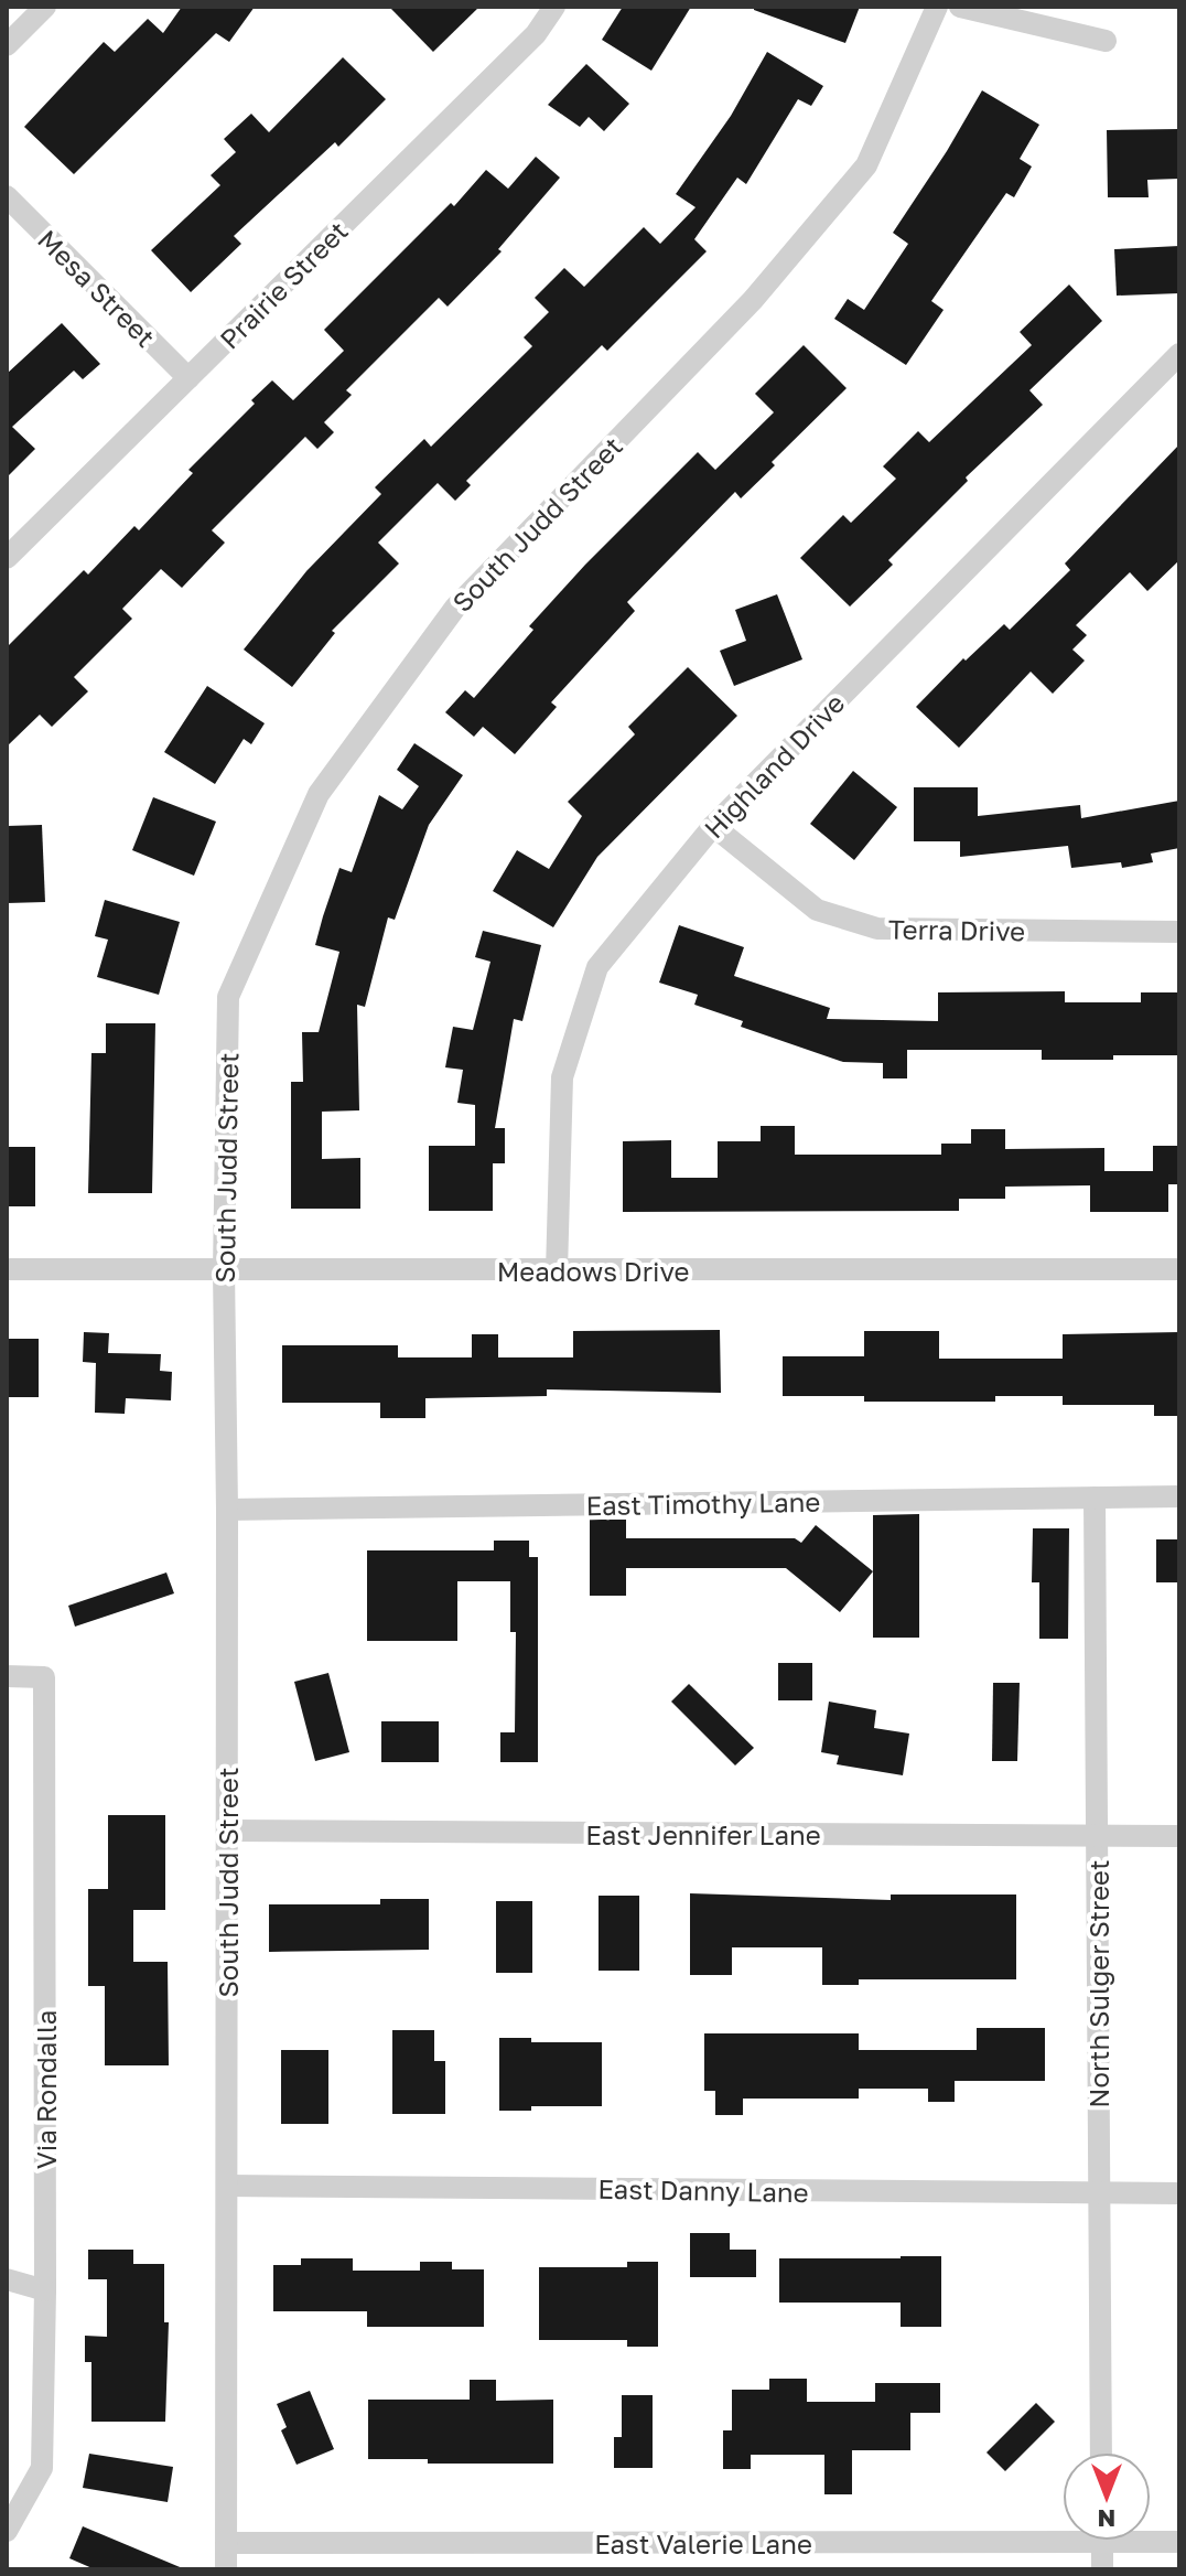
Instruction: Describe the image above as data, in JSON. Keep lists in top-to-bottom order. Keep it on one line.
{"streets":{"street":["Prairie Street","Mesa Street","South Judd Street","Highland Drive","Terra Drive","Meadows Drive","East Timothy Lane","East Jennifer Lane","North Sulger Street","Via Rondalla","East Danny Lane","East Valerie Lane"]},"crossings":[["Prairie Street","Mesa Street"],["South Judd Street","Meadows Drive"],["South Judd Street","East Timothy Lane"],["South Judd Street","East Jennifer Lane"],["South Judd Street","East Danny Lane"],["South Judd Street","East Valerie Lane"],["Highland Drive","Terra Drive"],["Highland Drive","Meadows Drive"],["East Timothy Lane","North Sulger Street"],["East Jennifer Lane","North Sulger Street"],["North Sulger Street","East Danny Lane"]],"north":"bottom"}
